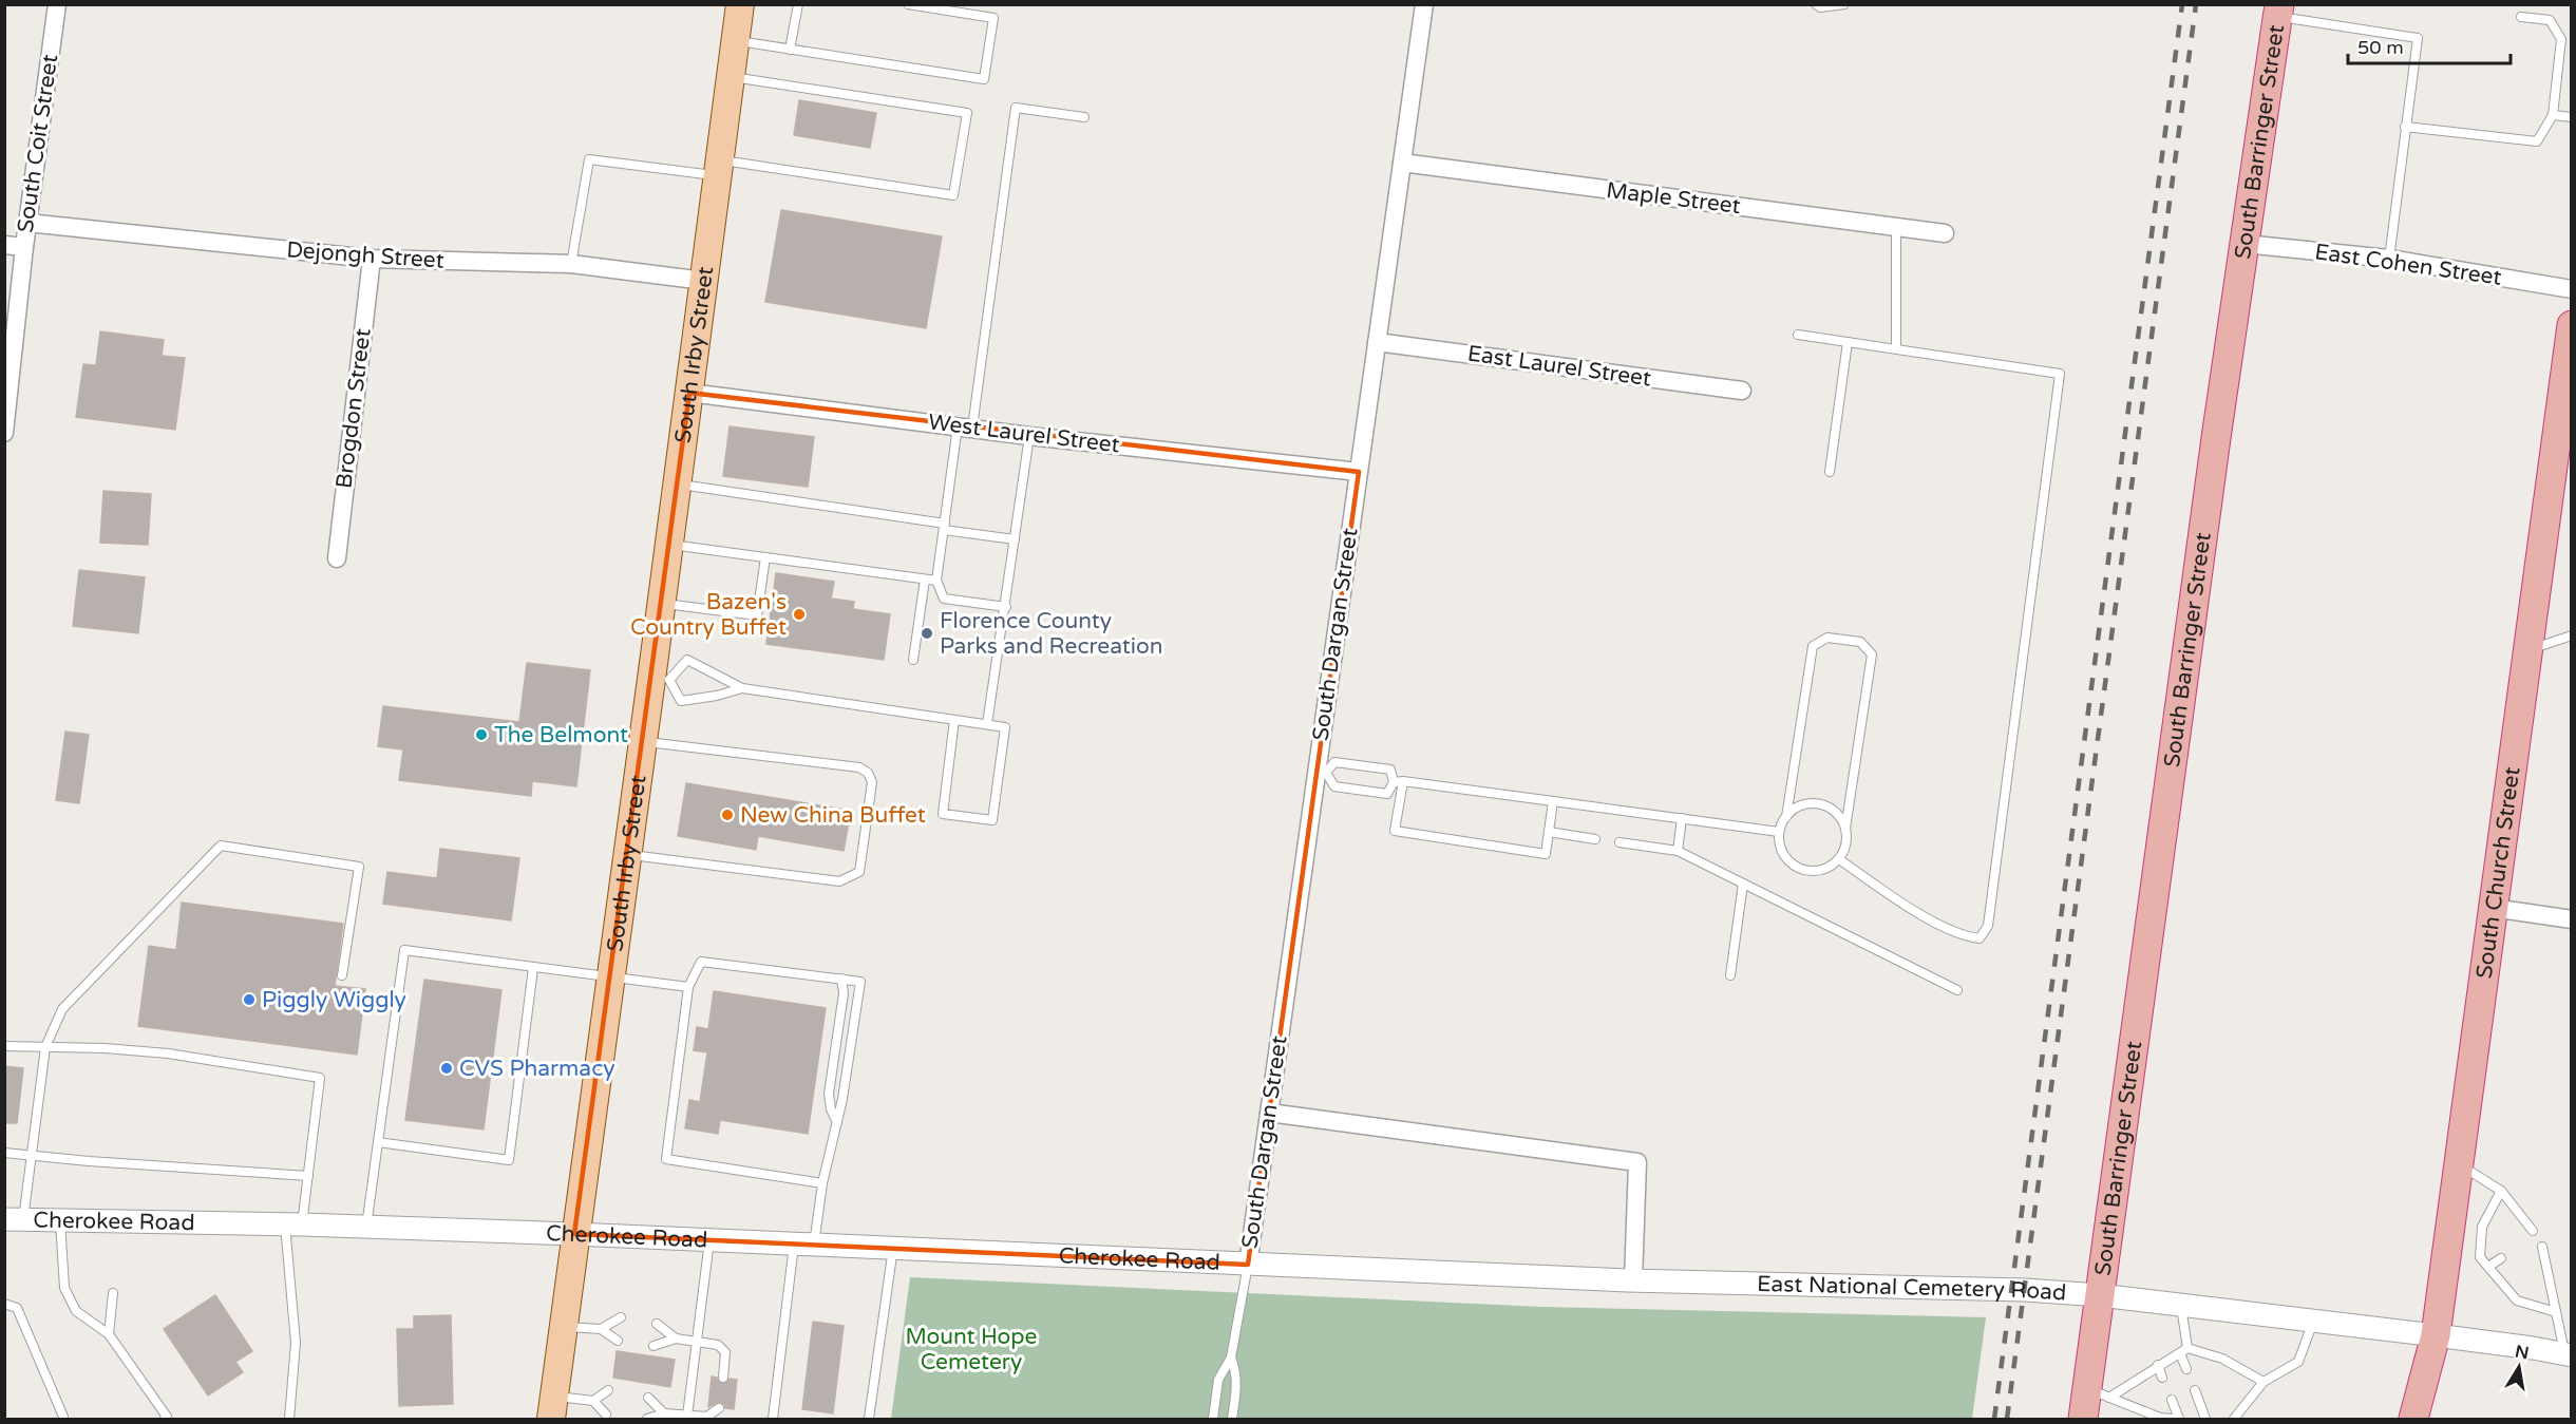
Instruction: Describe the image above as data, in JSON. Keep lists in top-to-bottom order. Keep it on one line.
{"streets":{"highway":["South Barringer Street","South Church Street"],"main road":["South Irby Street"],"street":["South Coit Street","Maple Street","Dejongh Street","East Cohen Street","East Laurel Street","Brogdon Street","West Laurel Street","South Dargan Street","Cherokee Road","East National Cemetery Road"]},"crossings":[["South Barringer Street","East Cohen Street"],["South Barringer Street","East National Cemetery Road"],["South Coit Street","Dejongh Street"],["Maple Street","South Dargan Street"],["Dejongh Street","South Irby Street"],["Dejongh Street","Brogdon Street"],["South Irby Street","West Laurel Street"],["South Irby Street","Cherokee Road"],["East Laurel Street","South Dargan Street"],["West Laurel Street","South Dargan Street"],["South Dargan Street","Cherokee Road"],["South Dargan Street","East National Cemetery Road"],["South Church Street","East National Cemetery Road"],["Cherokee Road","East National Cemetery Road"]],"parks":["Mount Hope Cemetery"],"places":["Bazen's Country Buffet","Florence County Parks and Recreation","The Belmont","New China Buffet","Piggly Wiggly","CVS Pharmacy"],"scale_bar":"50 m","north":"top"}
